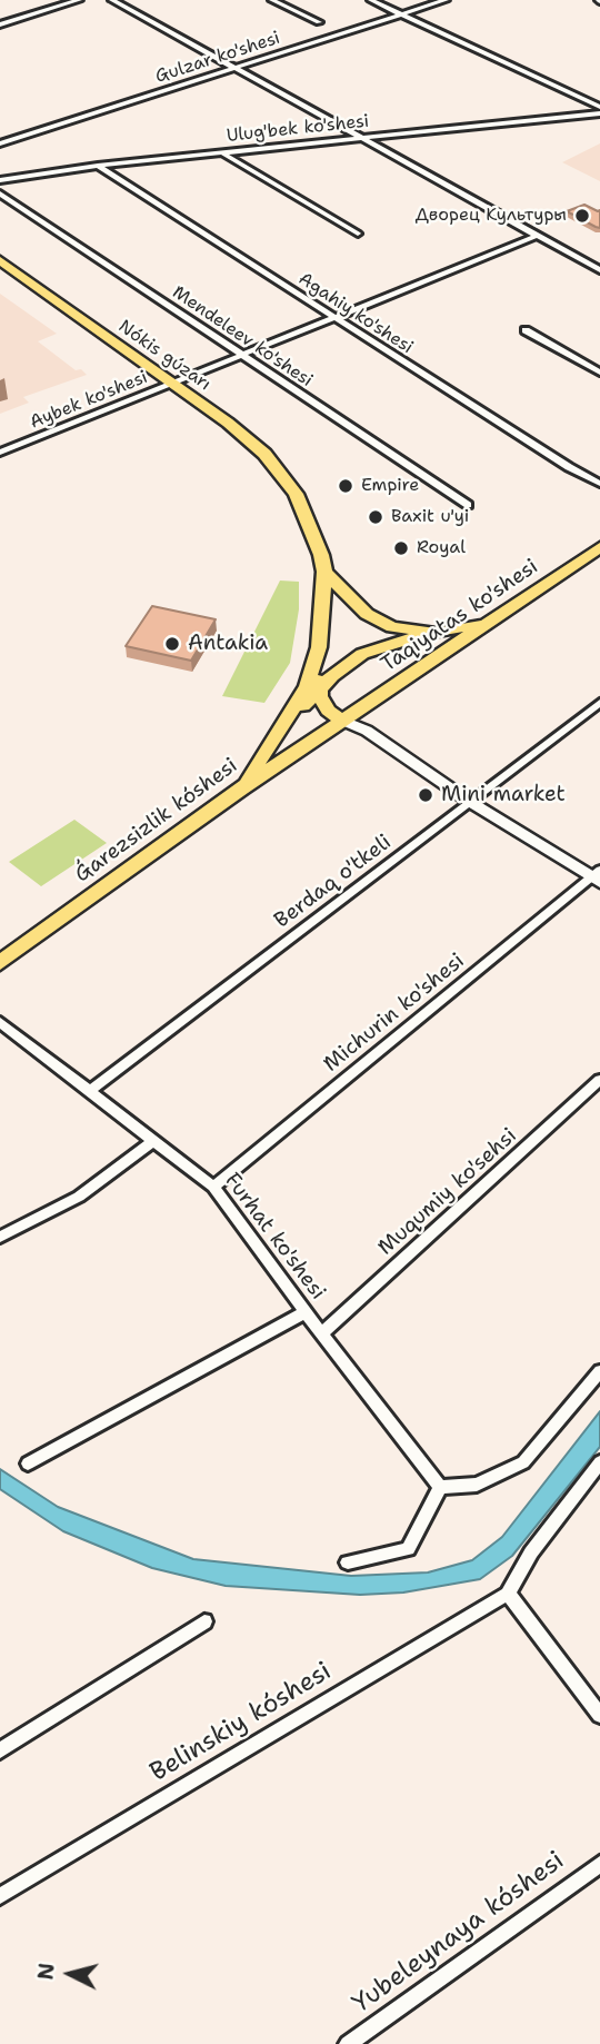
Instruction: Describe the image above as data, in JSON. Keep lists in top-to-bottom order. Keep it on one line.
{"streets":{"main road":["Nókis gúzarı","Taqiyatas ko'shesi","Ǵarezsizlik kóshesi"],"street":["Gulzar ko'shesi","Ulug'bek ko'shesi","Agahiy ko'shesi","Mendeleev ko'shesi","Aybek ko'shesi","Berdaq o'tkeli","Michurin ko'shesi","Muqumiy ko'sehsi","Furhat ko'shesi","Belinskiy kóshesi","Yubeleynaya kóshesi"]},"crossings":[["Ulug'bek ko'shesi","Agahiy ko'shesi"],["Agahiy ko'shesi","Aybek ko'shesi"],["Mendeleev ko'shesi","Aybek ko'shesi"],["Nókis gúzarı","Aybek ko'shesi"],["Taqiyatas ko'shesi","Ǵarezsizlik kóshesi"],["Berdaq o'tkeli","Furhat ko'shesi"],["Michurin ko'shesi","Furhat ko'shesi"],["Muqumiy ko'sehsi","Furhat ko'shesi"]],"places":["Дворец Культуры","Empire","Baxit u'yi","Royal","Antakia","Mini market"],"north":"left"}
